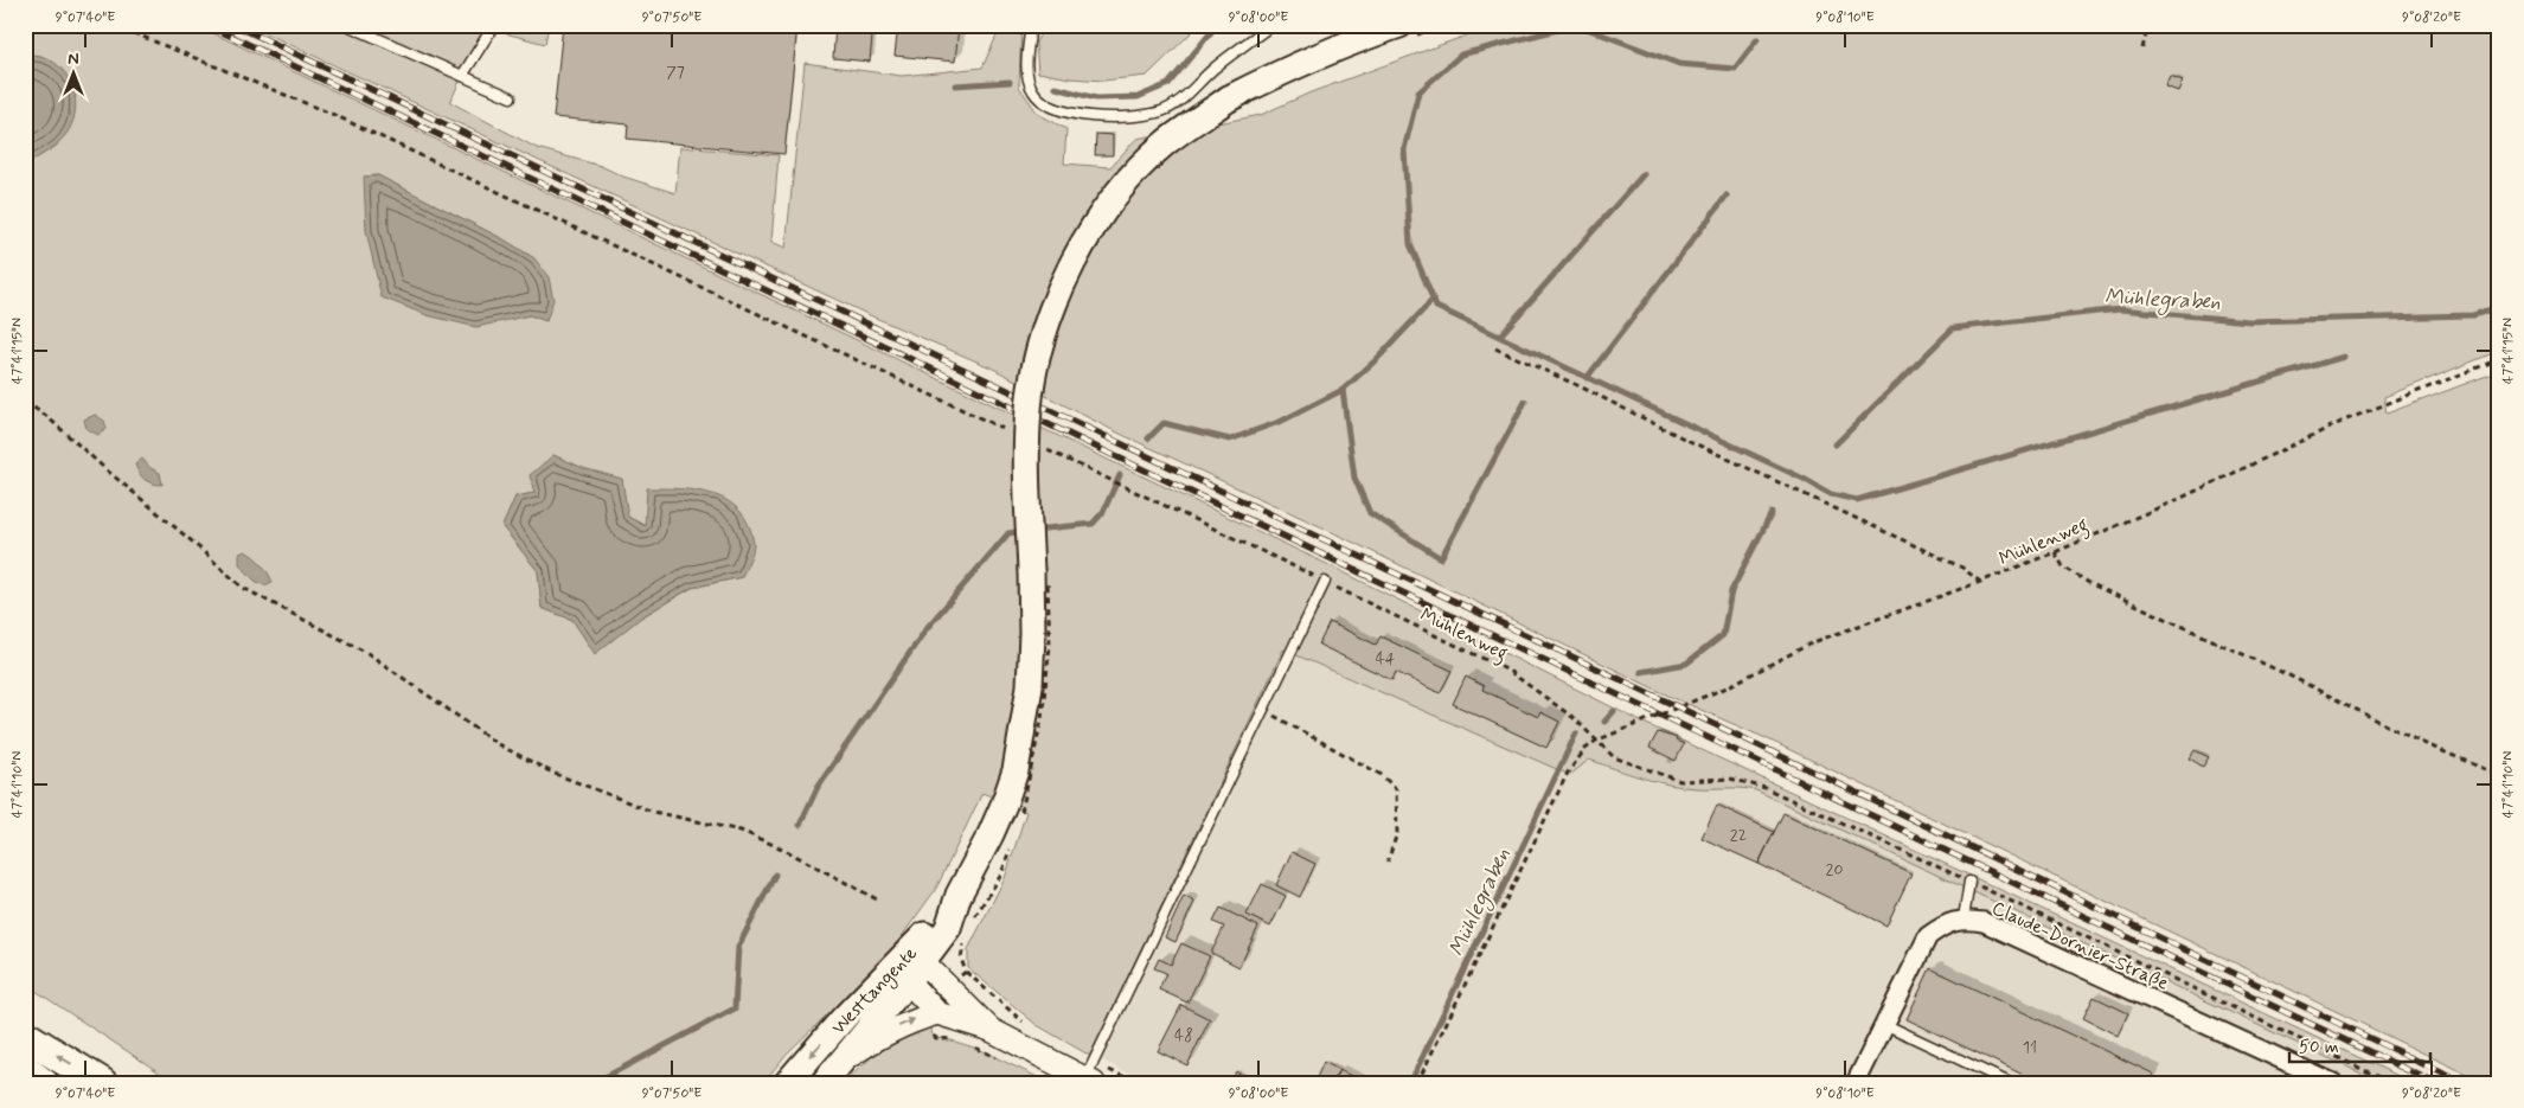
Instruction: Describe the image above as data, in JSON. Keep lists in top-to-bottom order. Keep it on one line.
{"streets":{"main road":["Westtangente"],"street":["Claude-Dornier-Straße"],"path":["Mühlenweg"]},"water":["Mühlegraben"],"house_numbers":["77","44","22","20","48","11"],"scale_bar":"50 m","north":"top","coordinates":["9°07'40\"E","9°07'50\"E","9°08'00\"E","9°08'10\"E","9°08'20\"E","47°41'15\"N","47°41'10\"N"]}
